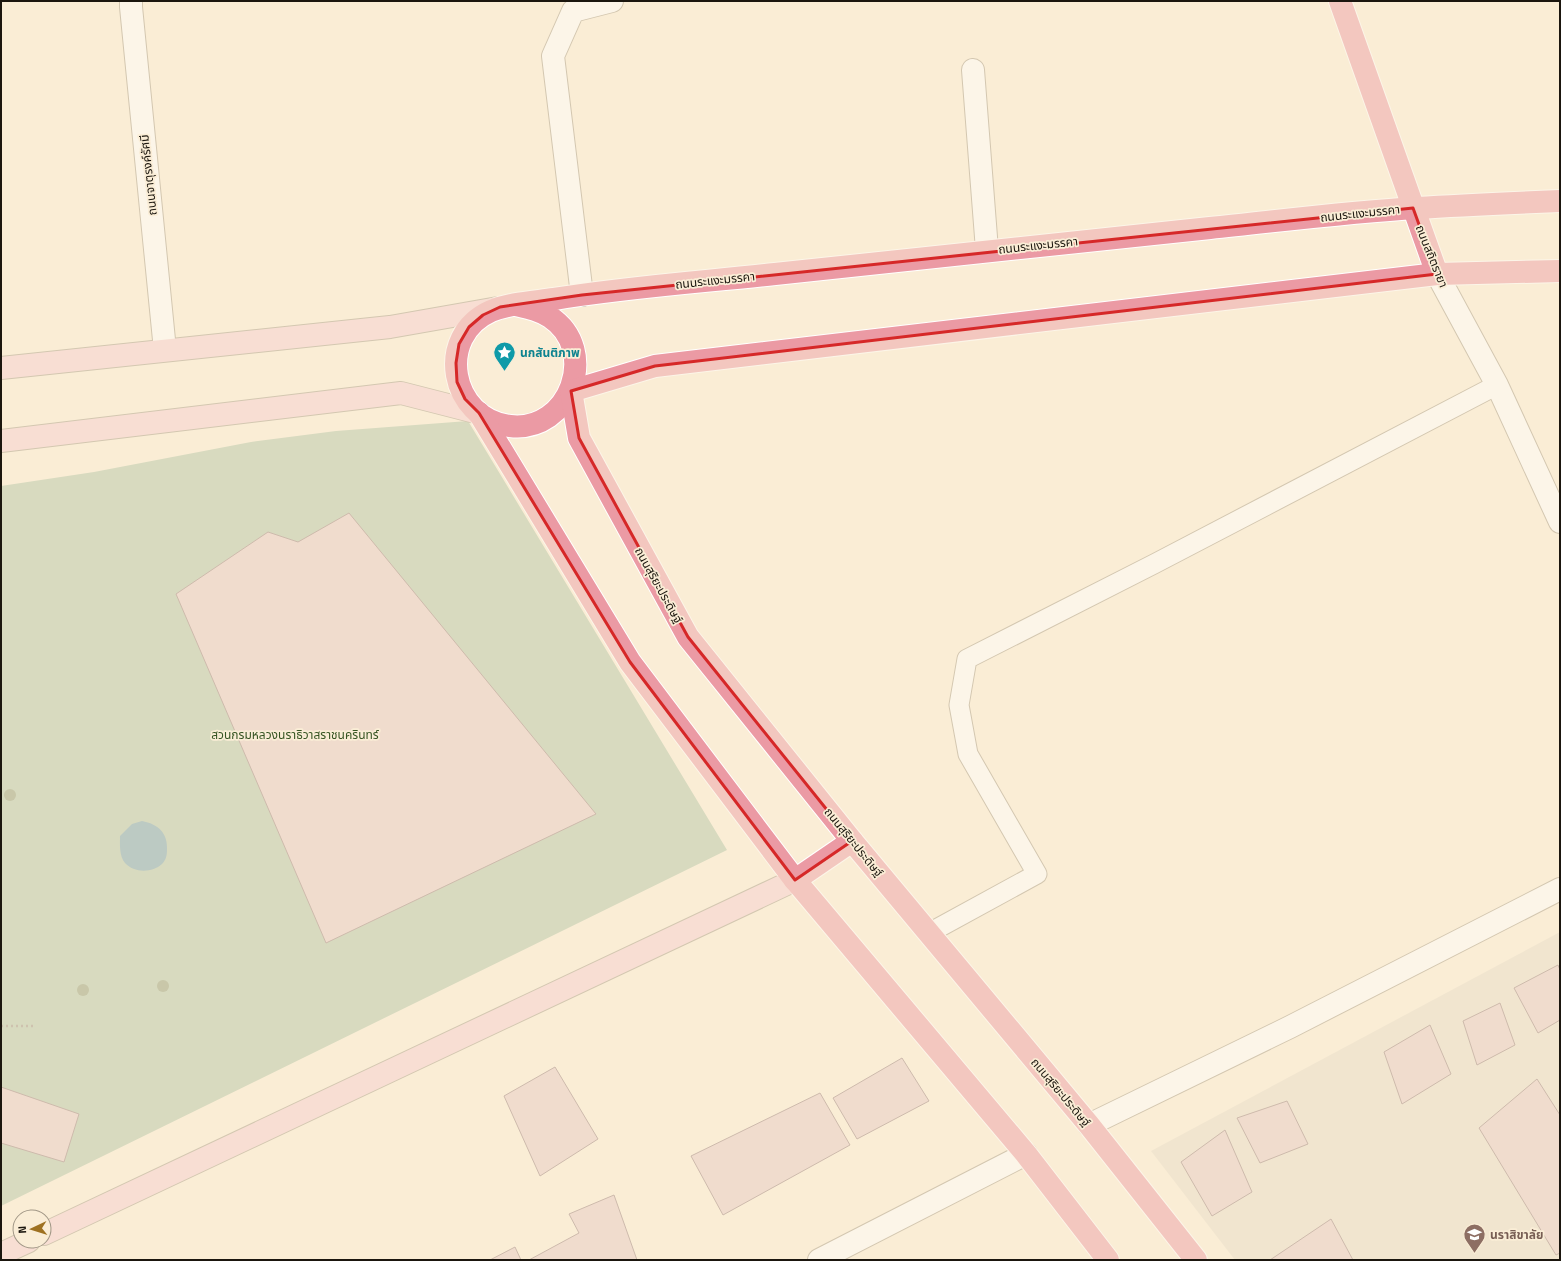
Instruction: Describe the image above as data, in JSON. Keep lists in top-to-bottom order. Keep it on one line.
{"streets":{"main road":["ถนนระแงะมรรคา","ถนนสถิตรายา","ถนนสุริยะประดิษฐ์"],"street":["ถนนจาตุรงค์รัศมี"]},"crossings":[["ถนนระแงะมรรคา","ถนนสถิตรายา"],["ถนนระแงะมรรคา","ถนนสุริยะประดิษฐ์"]],"parks":["สวนกรมหลวงนราธิวาสราชนครินทร์"],"places":{"place":["นกสันติภาพ"],"school or university":["นราสิขาลัย"]},"north":"left"}
